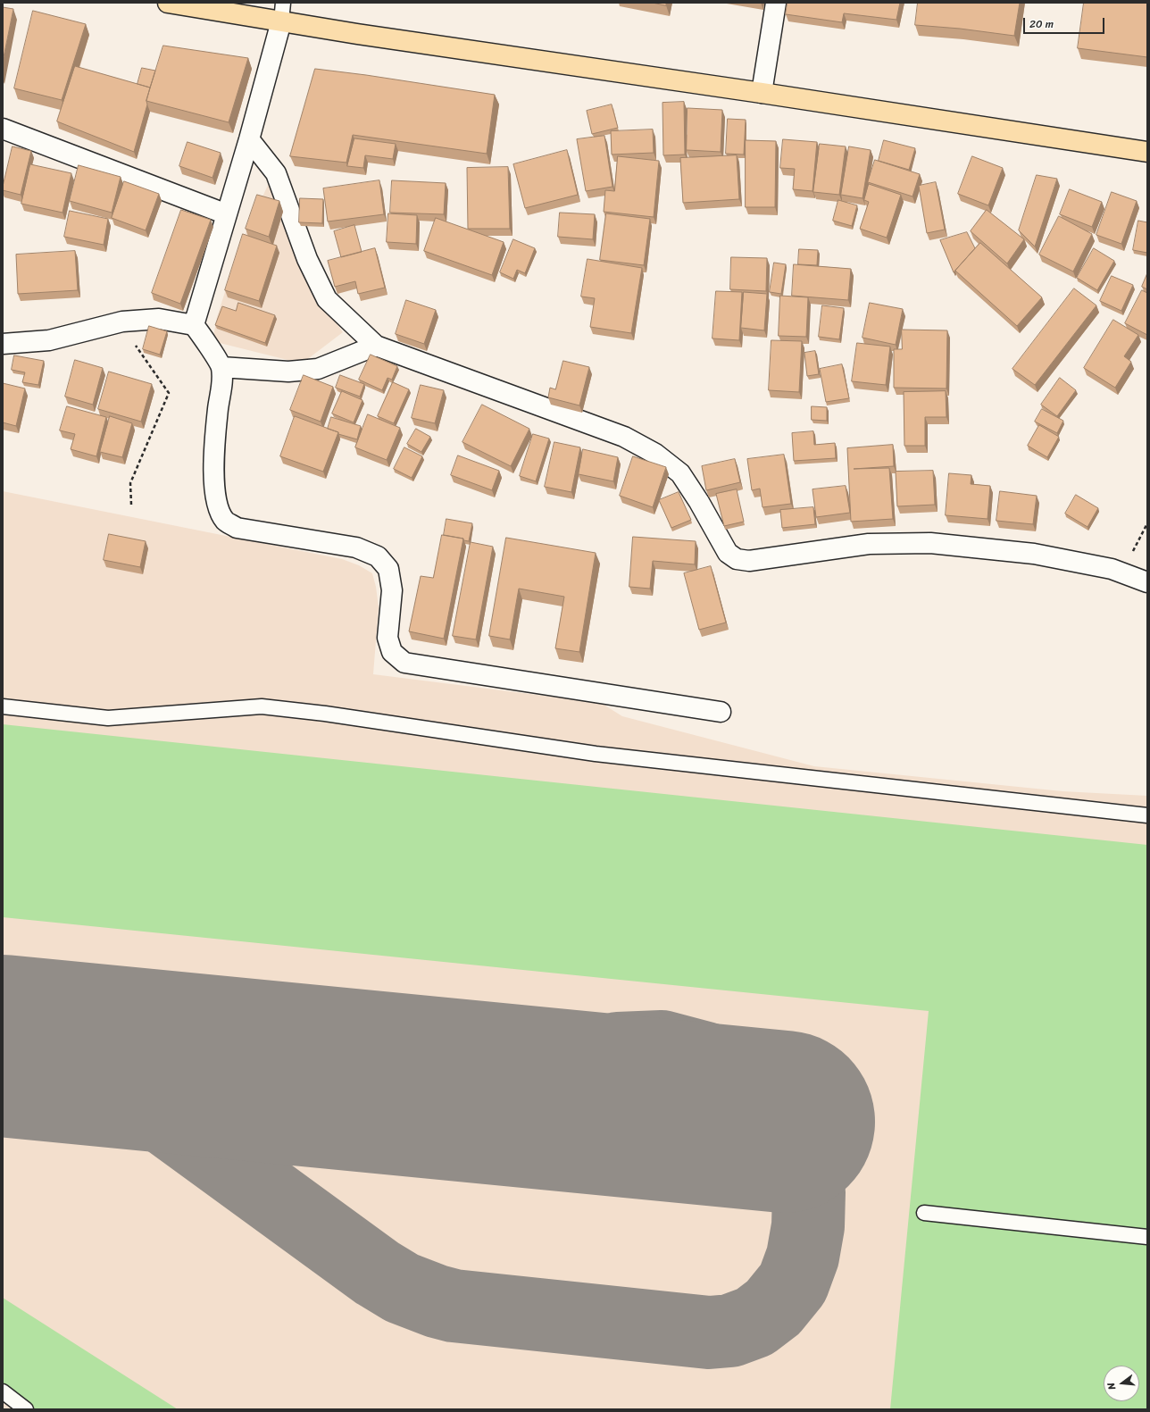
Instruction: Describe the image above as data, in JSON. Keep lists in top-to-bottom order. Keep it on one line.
{"scale_bar":"20 m","north":"left"}
